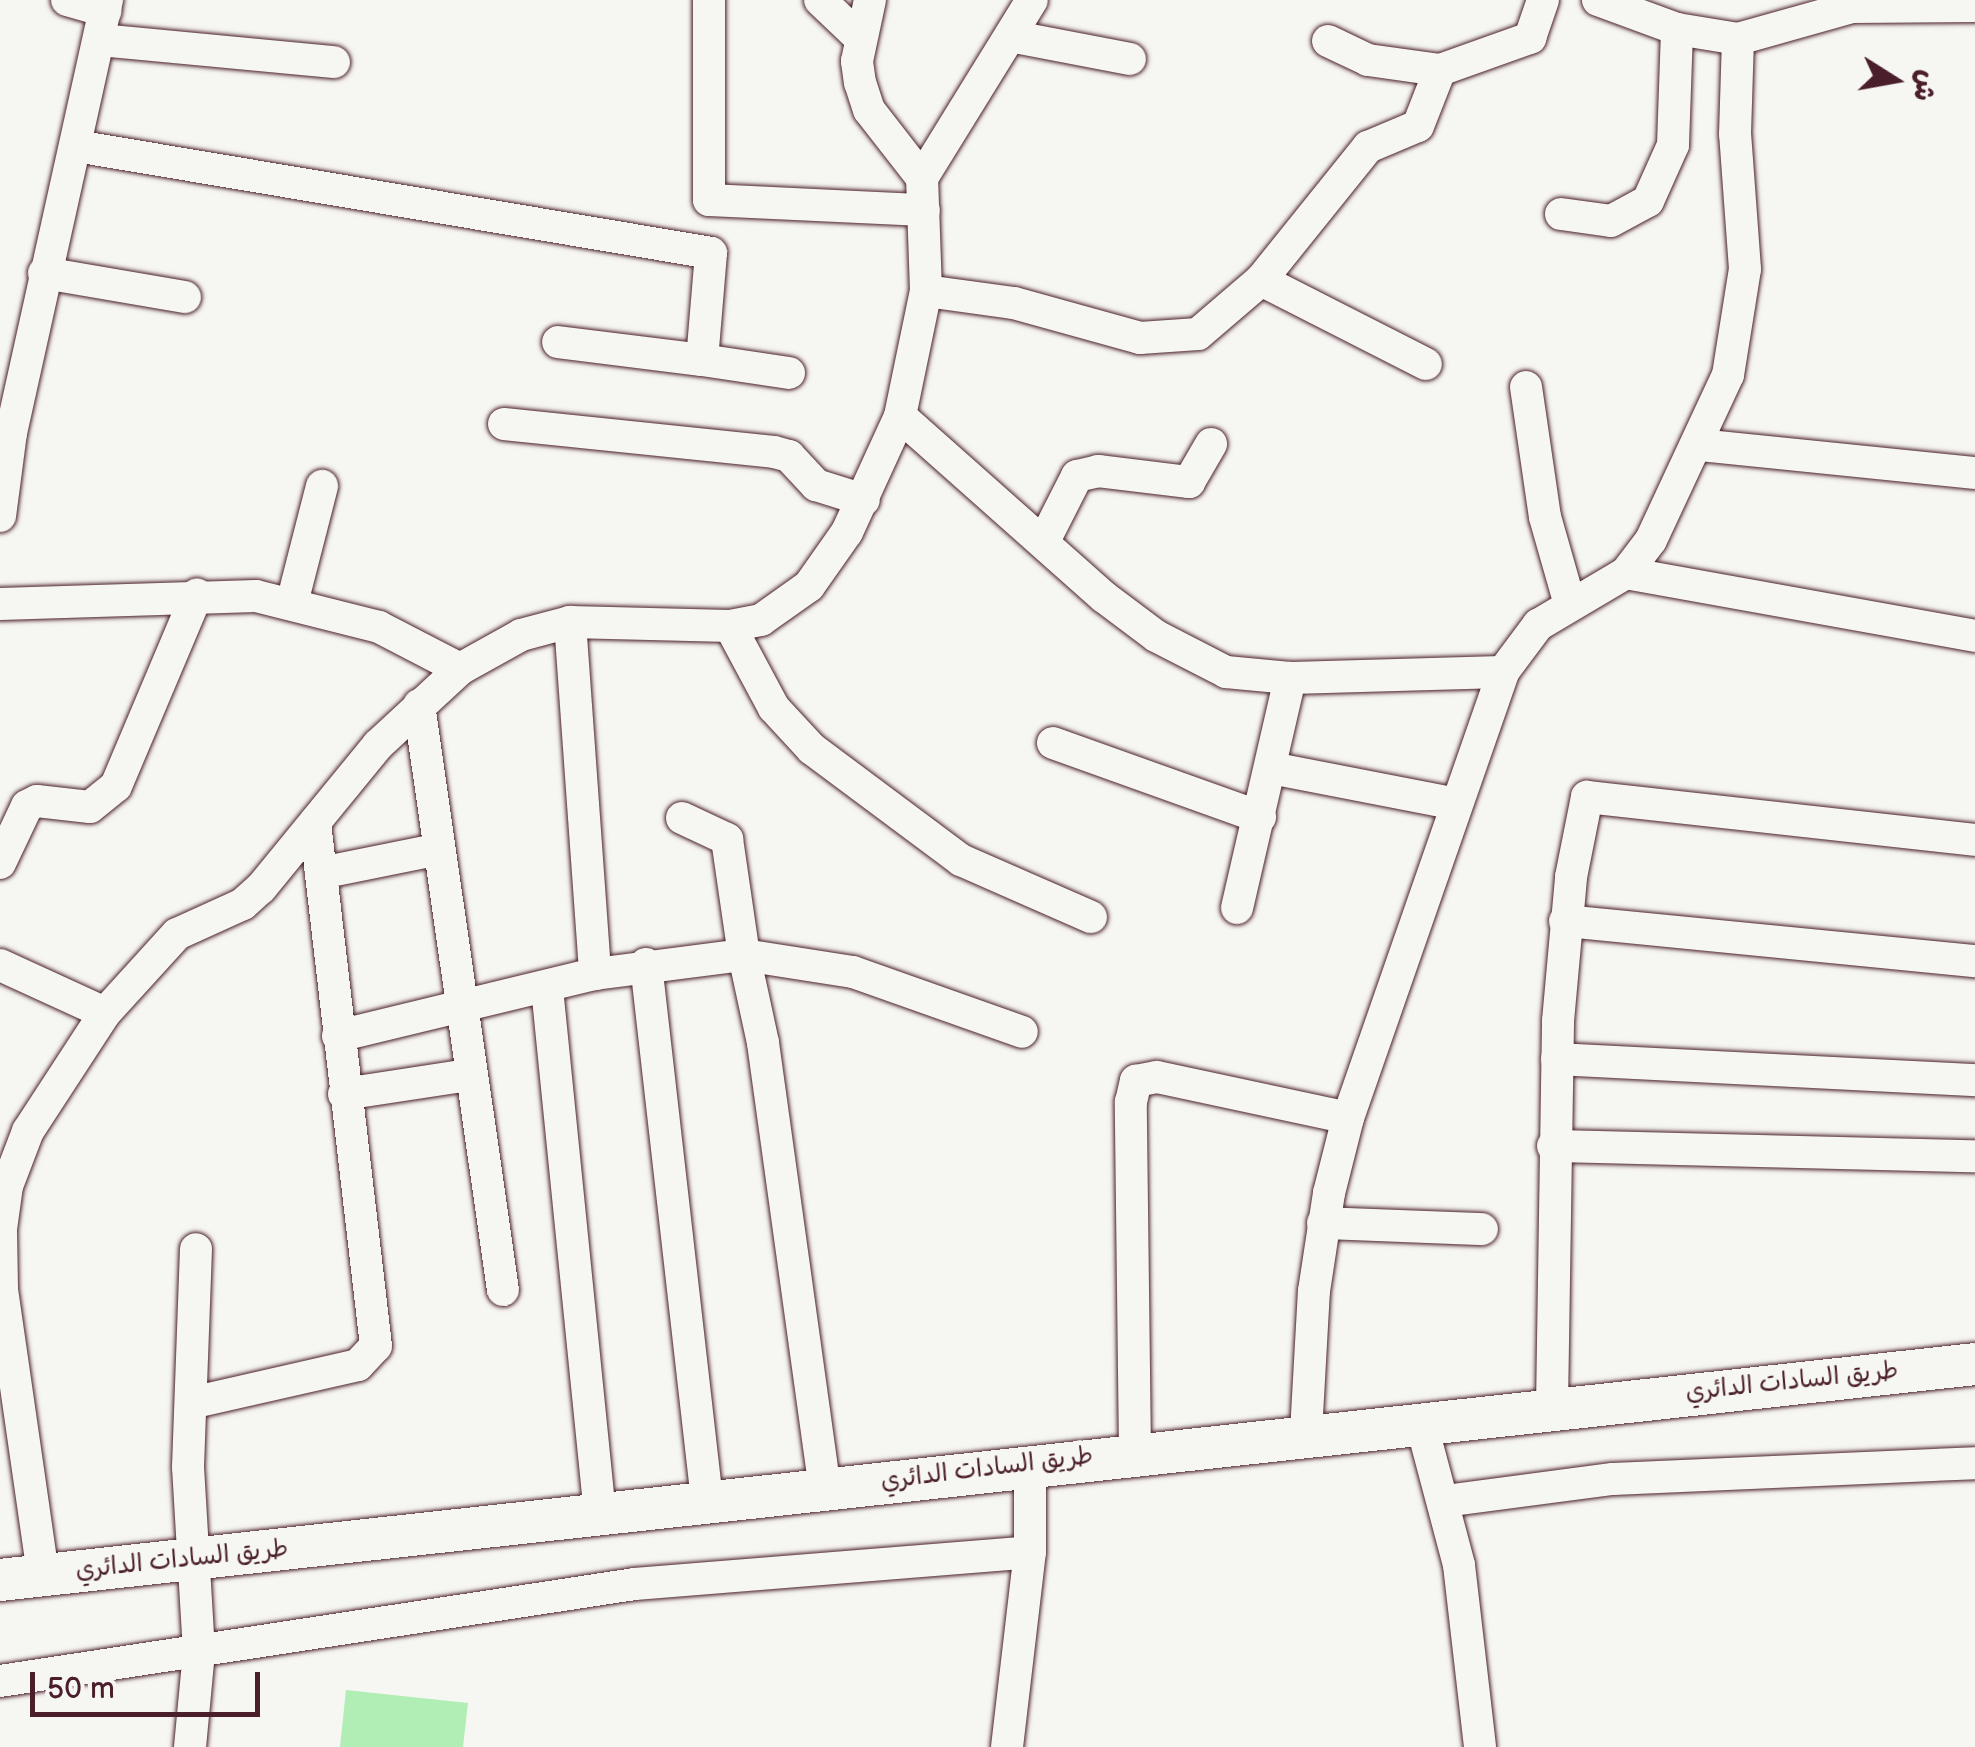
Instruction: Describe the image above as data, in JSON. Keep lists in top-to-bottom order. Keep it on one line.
{"streets":{"main road":["طريق السادات الدائري"]},"scale_bar":"50 m","north":"right"}
